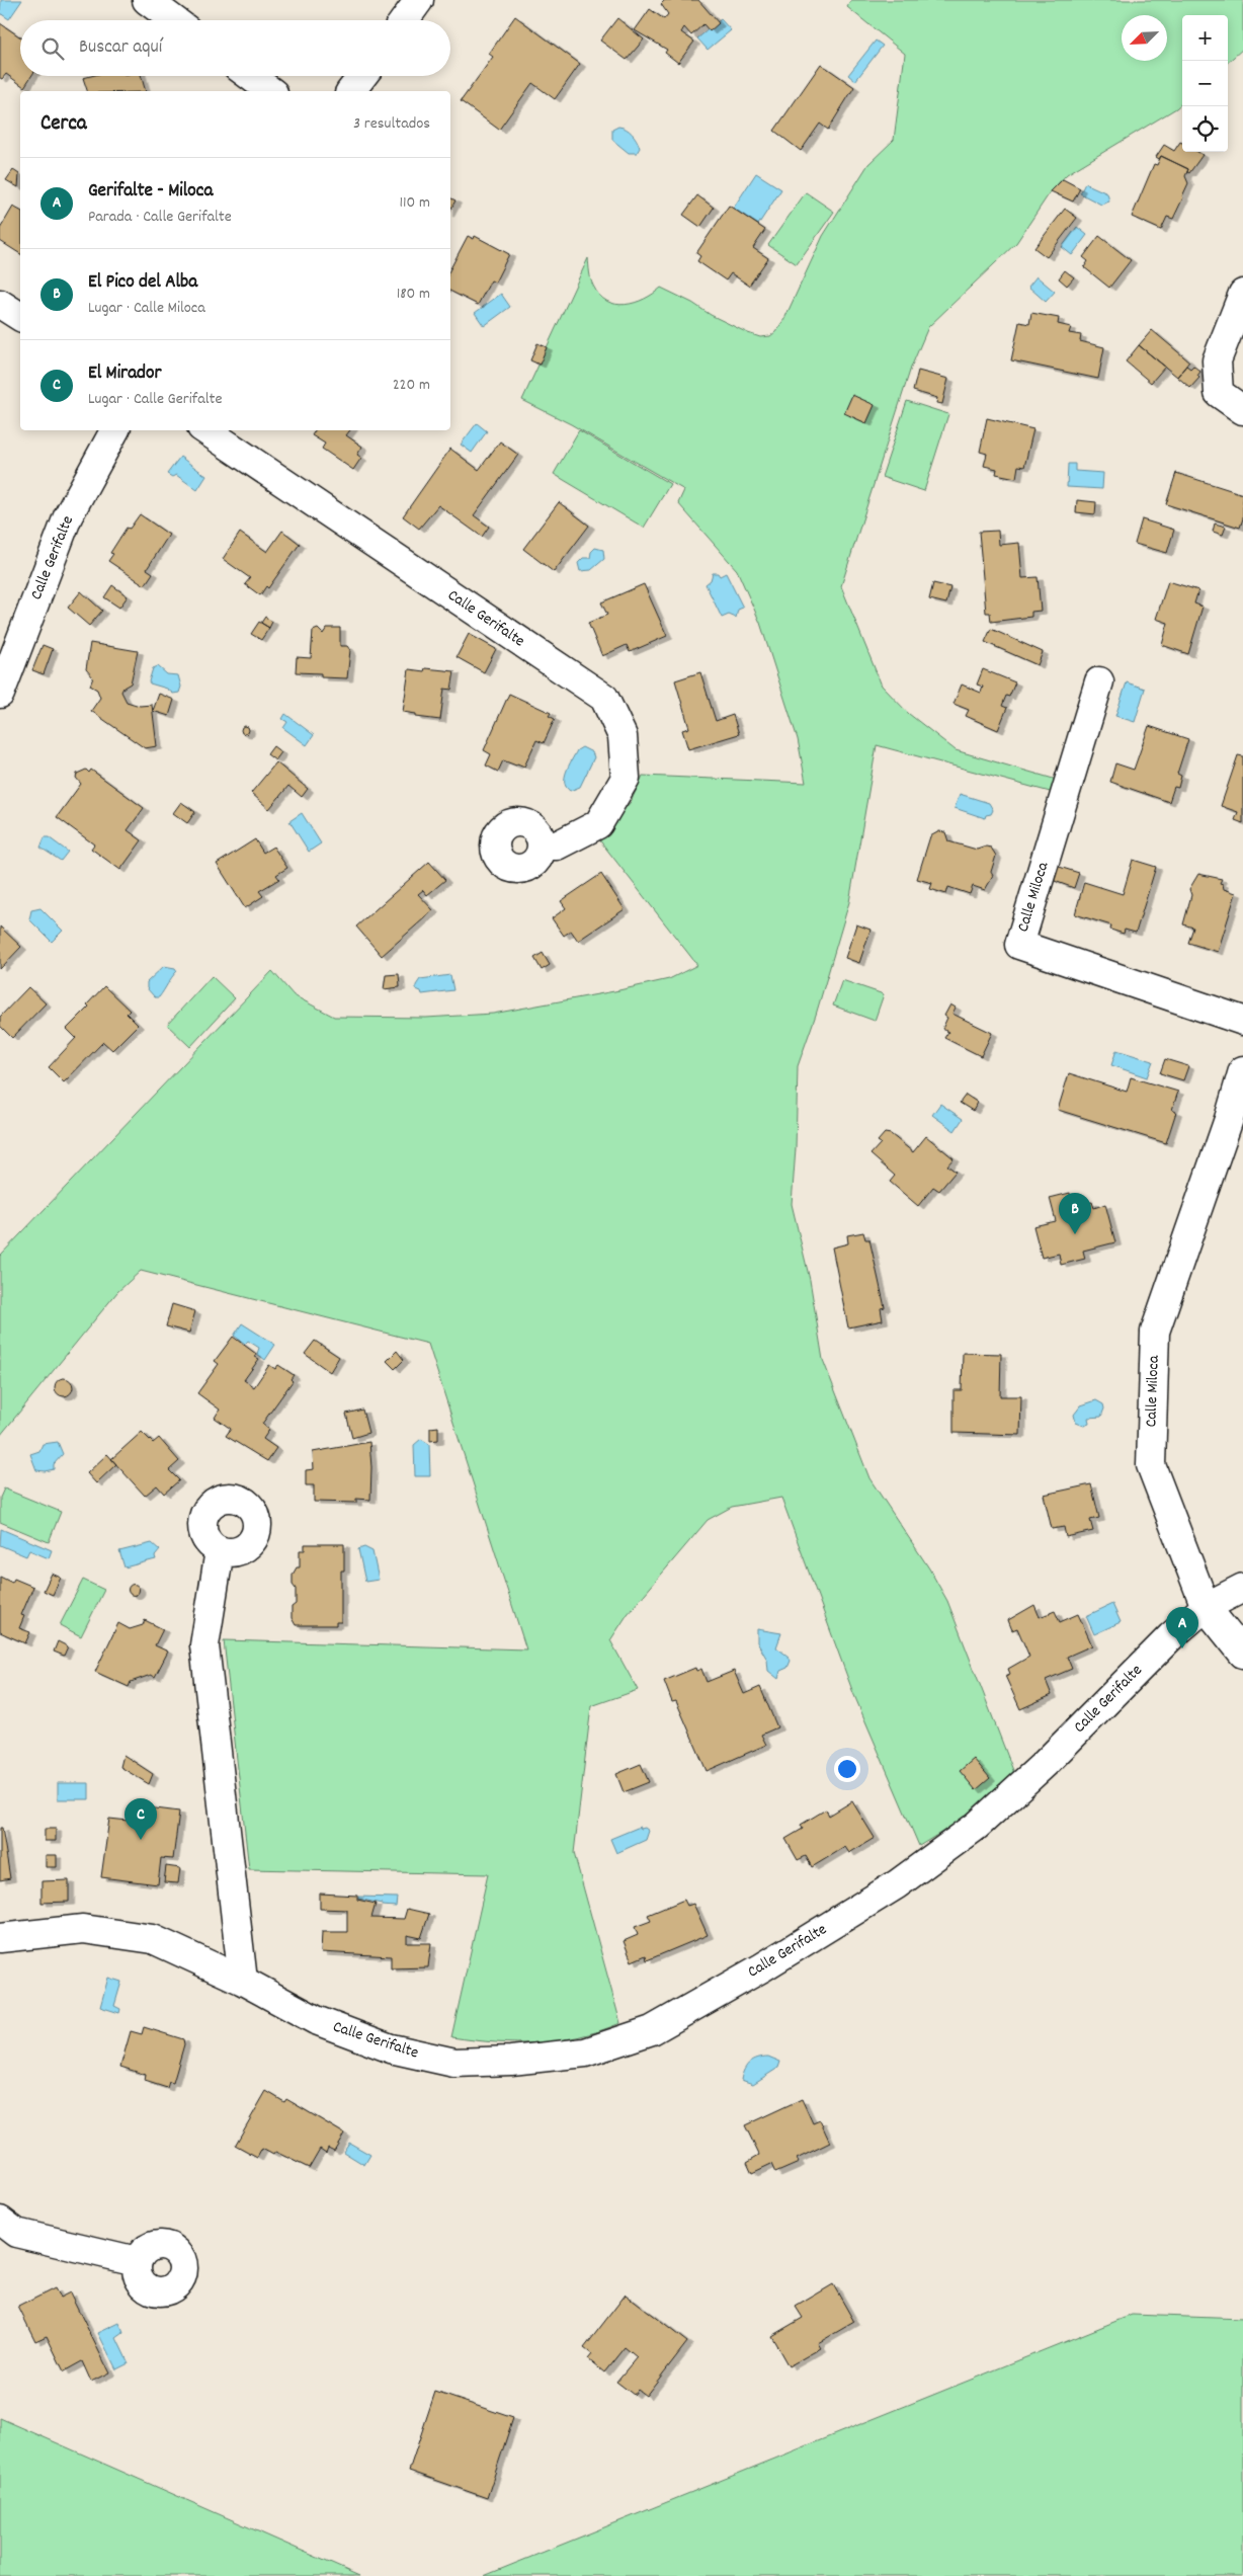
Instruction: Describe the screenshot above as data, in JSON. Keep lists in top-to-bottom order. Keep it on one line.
{"streets":{"street":["Calle Gerifalte","Calle Miloca"]},"crossings":[["Calle Gerifalte","Calle Miloca"]],"north":"bottom left","page":{"map_buttons":["+","−"],"search":"Buscar aquí","heading":["Cerca","3 resultados"],"list":[{"mark":"A","name":"Gerifalte - Miloca","note":"Parada · Calle Gerifalte","value":"110 m"},{"mark":"B","name":"El Pico del Alba","note":"Lugar · Calle Miloca","value":"180 m"},{"mark":"C","name":"El Mirador","note":"Lugar · Calle Gerifalte","value":"220 m"}],"pins":["B","A","C"]}}
